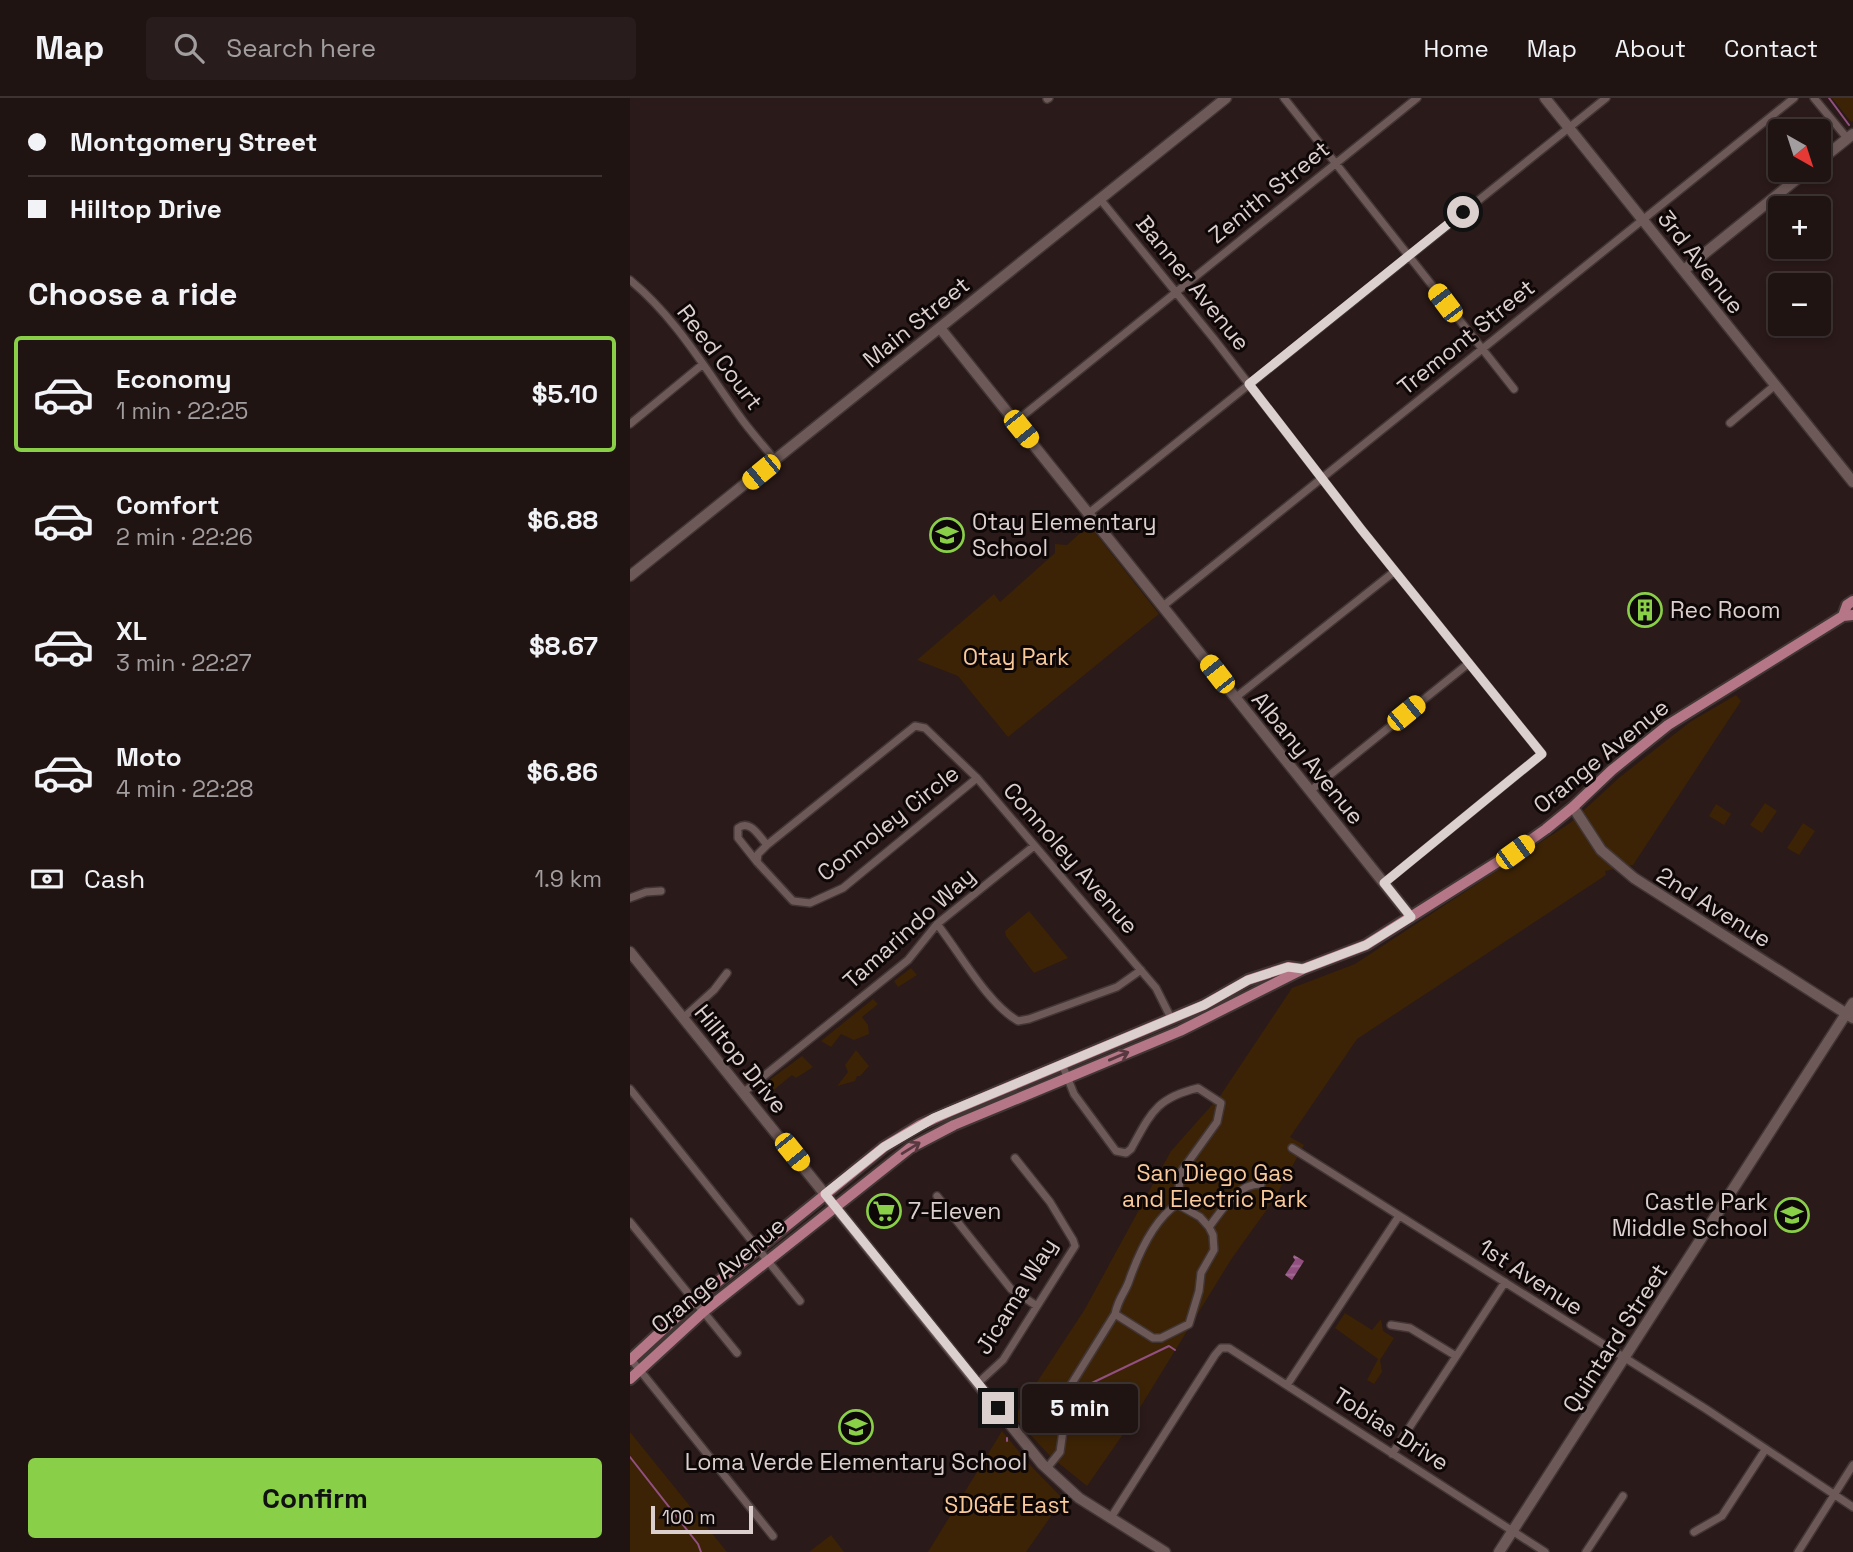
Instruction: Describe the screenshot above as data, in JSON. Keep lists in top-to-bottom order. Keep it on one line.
{"streets":{"main road":["3rd Avenue","Main Street","Orange Avenue","Albany Avenue","2nd Avenue","Hilltop Drive","Quintard Street"],"street":["Zenith Street","Banner Avenue","Tremont Street","Reed Court","Connoley Circle","Connoley Avenue","Tamarindo Way","1st Avenue","Jicama Way","Tobias Drive"]},"crossings":[["Zenith Street","Banner Avenue"],["Zenith Street","Albany Avenue"],["3rd Avenue","Tremont Street"],["Banner Avenue","Main Street"],["Banner Avenue","Tremont Street"],["Banner Avenue","Albany Avenue"],["Main Street","Reed Court"],["Main Street","Albany Avenue"],["Tremont Street","Albany Avenue"],["Orange Avenue","Albany Avenue"],["Orange Avenue","Connoley Avenue"],["Orange Avenue","2nd Avenue"],["Orange Avenue","Hilltop Drive"],["Connoley Circle","Connoley Avenue"],["Connoley Avenue","Tamarindo Way"],["2nd Avenue","Quintard Street"],["Tamarindo Way","Hilltop Drive"],["Hilltop Drive","Jicama Way"],["Hilltop Drive","Tobias Drive"],["1st Avenue","Quintard Street"],["Quintard Street","Tobias Drive"]],"parks":["Otay Park","San Diego Gas and Electric Park","SDG&E East"],"places":{"school or university":["Otay Elementary School","Castle Park Middle School","Loma Verde Elementary School"],"building":["Rec Room"],"supermarket":["7-Eleven"]},"scale_bar":"100 m","north":"bottom right","page":{"header":"Map","search":"Search here","nav":["Home","Map","About","Contact"],"banner":["Montgomery Street","Hilltop Drive"],"map_buttons":["+","−"],"heading":"Choose a ride","list":[{"name":"Economy","note":"1 min · 22:25","value":"$5.10"},{"name":"Comfort","note":"2 min · 22:26","value":"$6.88"},{"name":"XL","note":"3 min · 22:27","value":"$8.67"},{"name":"Moto","note":"4 min · 22:28","value":"$6.86"}],"pay":["Cash","1.9 km"],"bubble":"5 min","buttons":"Confirm","scale":"100 m"}}
